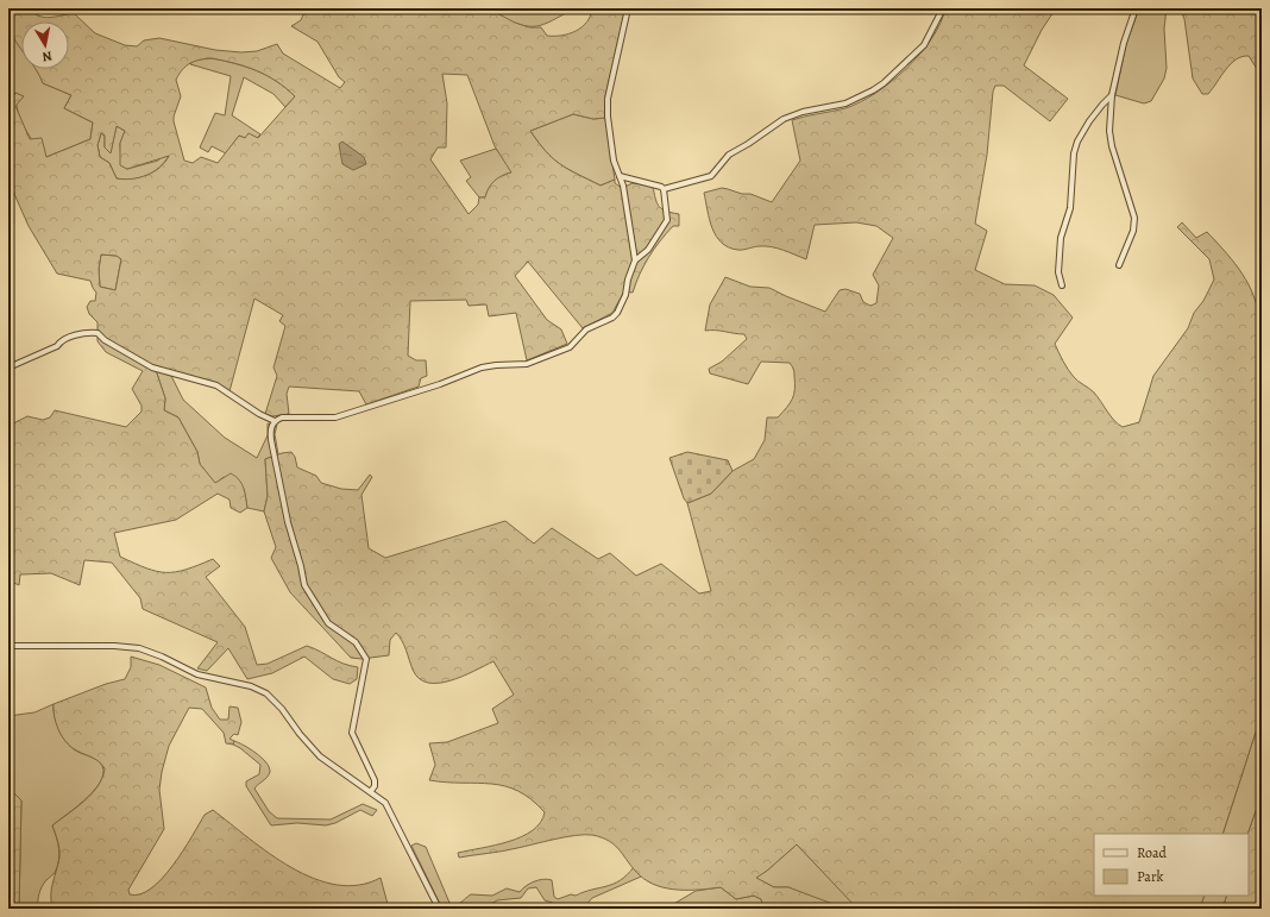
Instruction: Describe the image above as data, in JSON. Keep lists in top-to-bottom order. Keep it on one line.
{"legend":["Road","Park"],"north":"bottom"}
